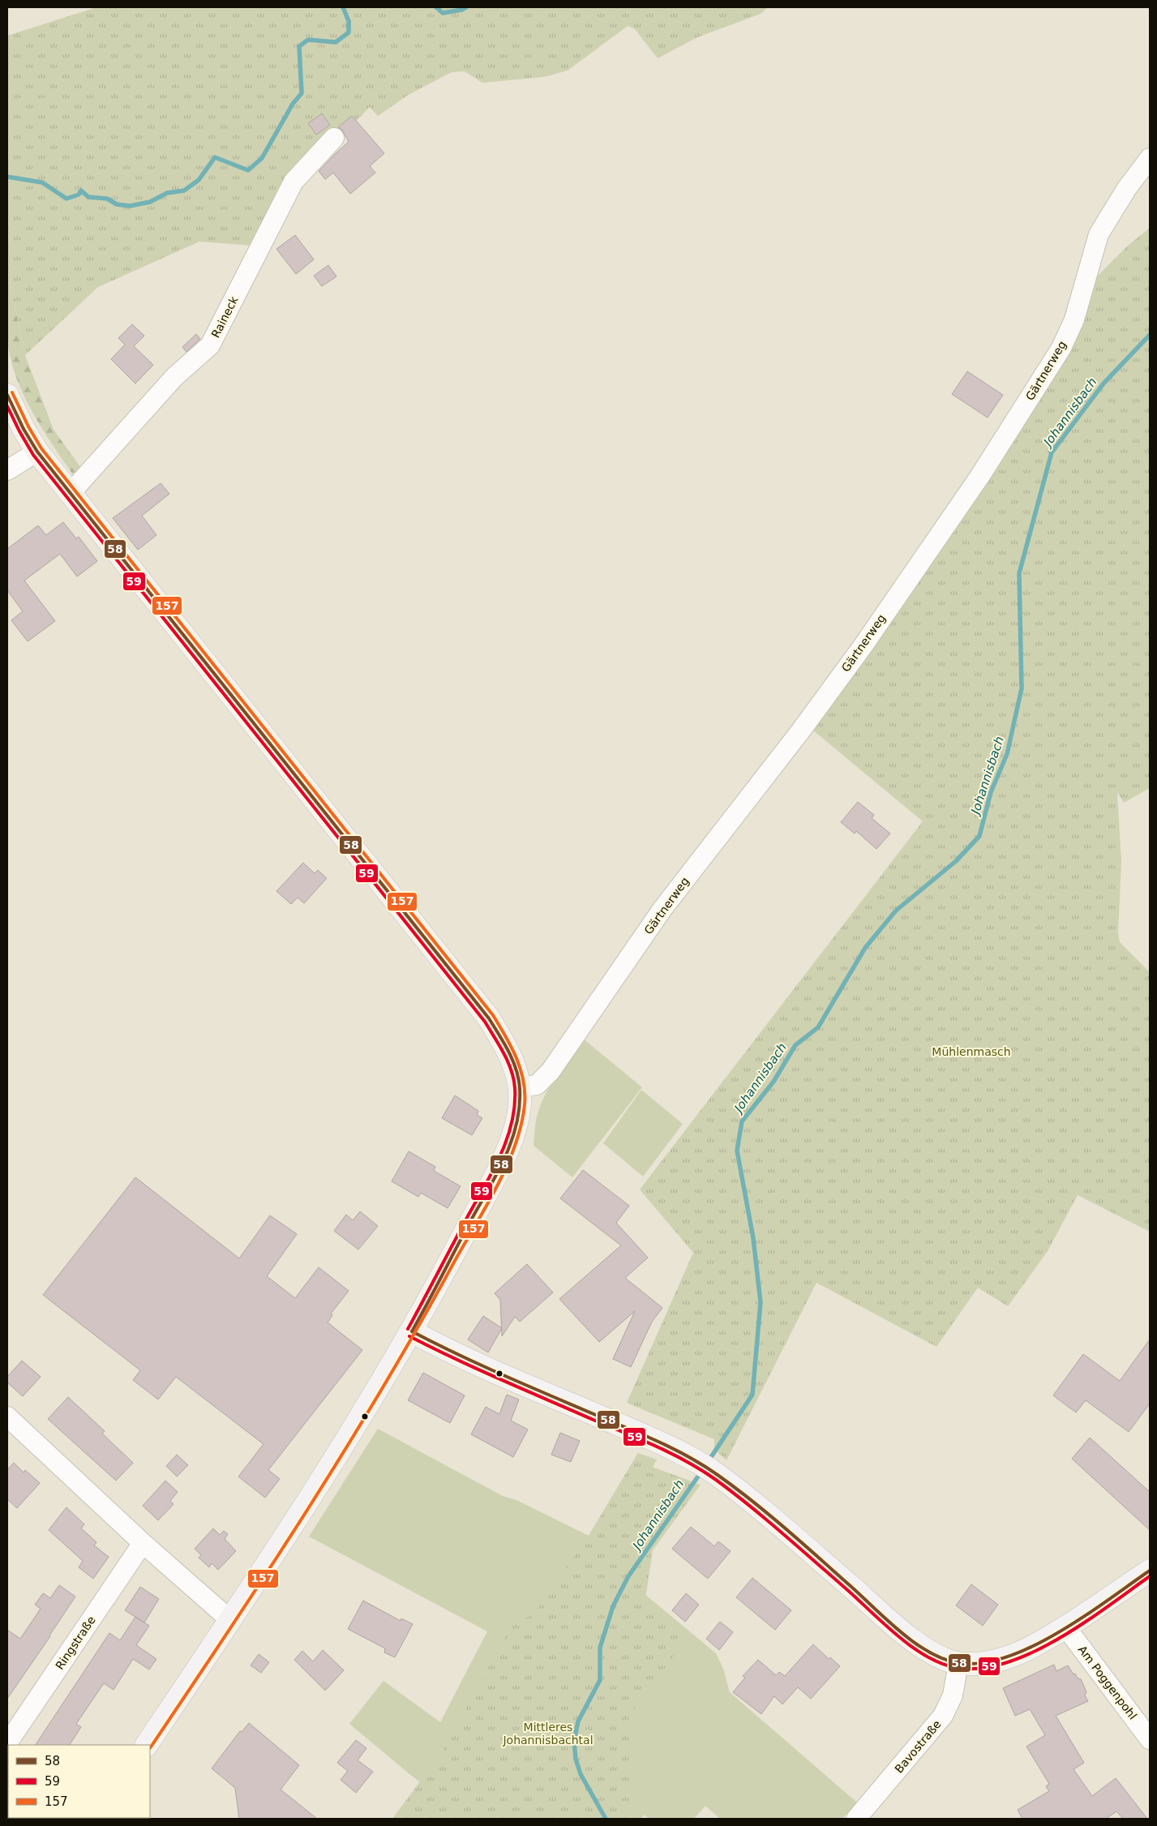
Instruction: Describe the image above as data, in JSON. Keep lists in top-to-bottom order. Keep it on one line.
{"streets":{"street":["Raineck","Gärtnerweg","Ringstraße","Am Poggenpohl","Bavostraße"]},"water":["Johannisbach"],"parks":["Mühlenmasch","Mittleres Johannisbachtal"],"lines":["transit line 157","transit line 58","transit line 59"],"legend":["58","59","157"]}
